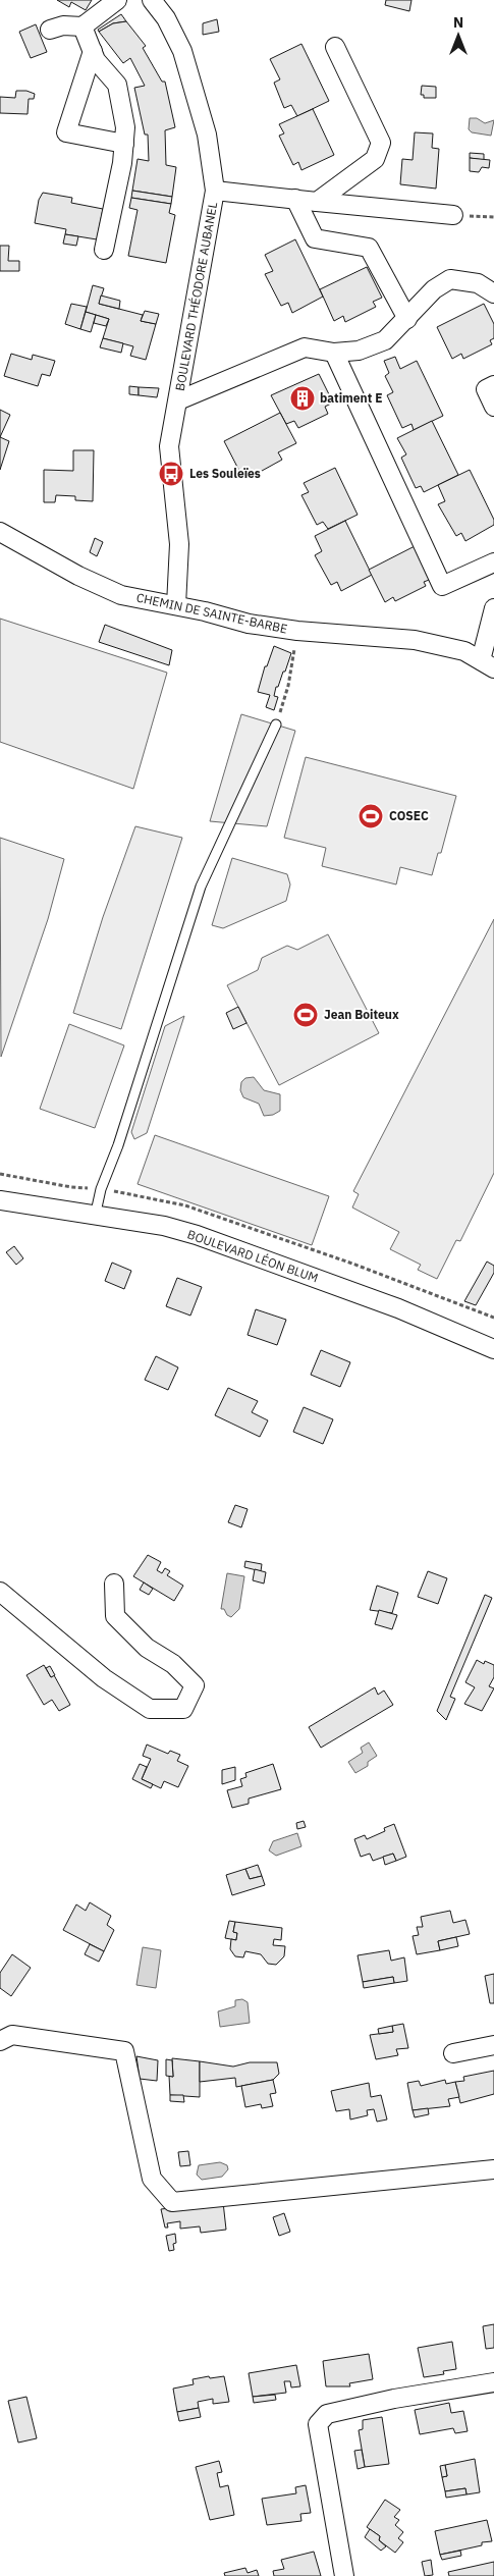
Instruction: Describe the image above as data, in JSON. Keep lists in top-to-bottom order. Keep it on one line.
{"streets":{"street":["BOULEVARD THÉODORE AUBANEL","CHEMIN DE SAINTE-BARBE","BOULEVARD LÉON BLUM"]},"crossings":[["BOULEVARD THÉODORE AUBANEL","CHEMIN DE SAINTE-BARBE"]],"places":{"building":["batiment E"],"bus stop":["Les Souleïes"],"sports":["COSEC","Jean Boiteux"]},"north":"top"}
